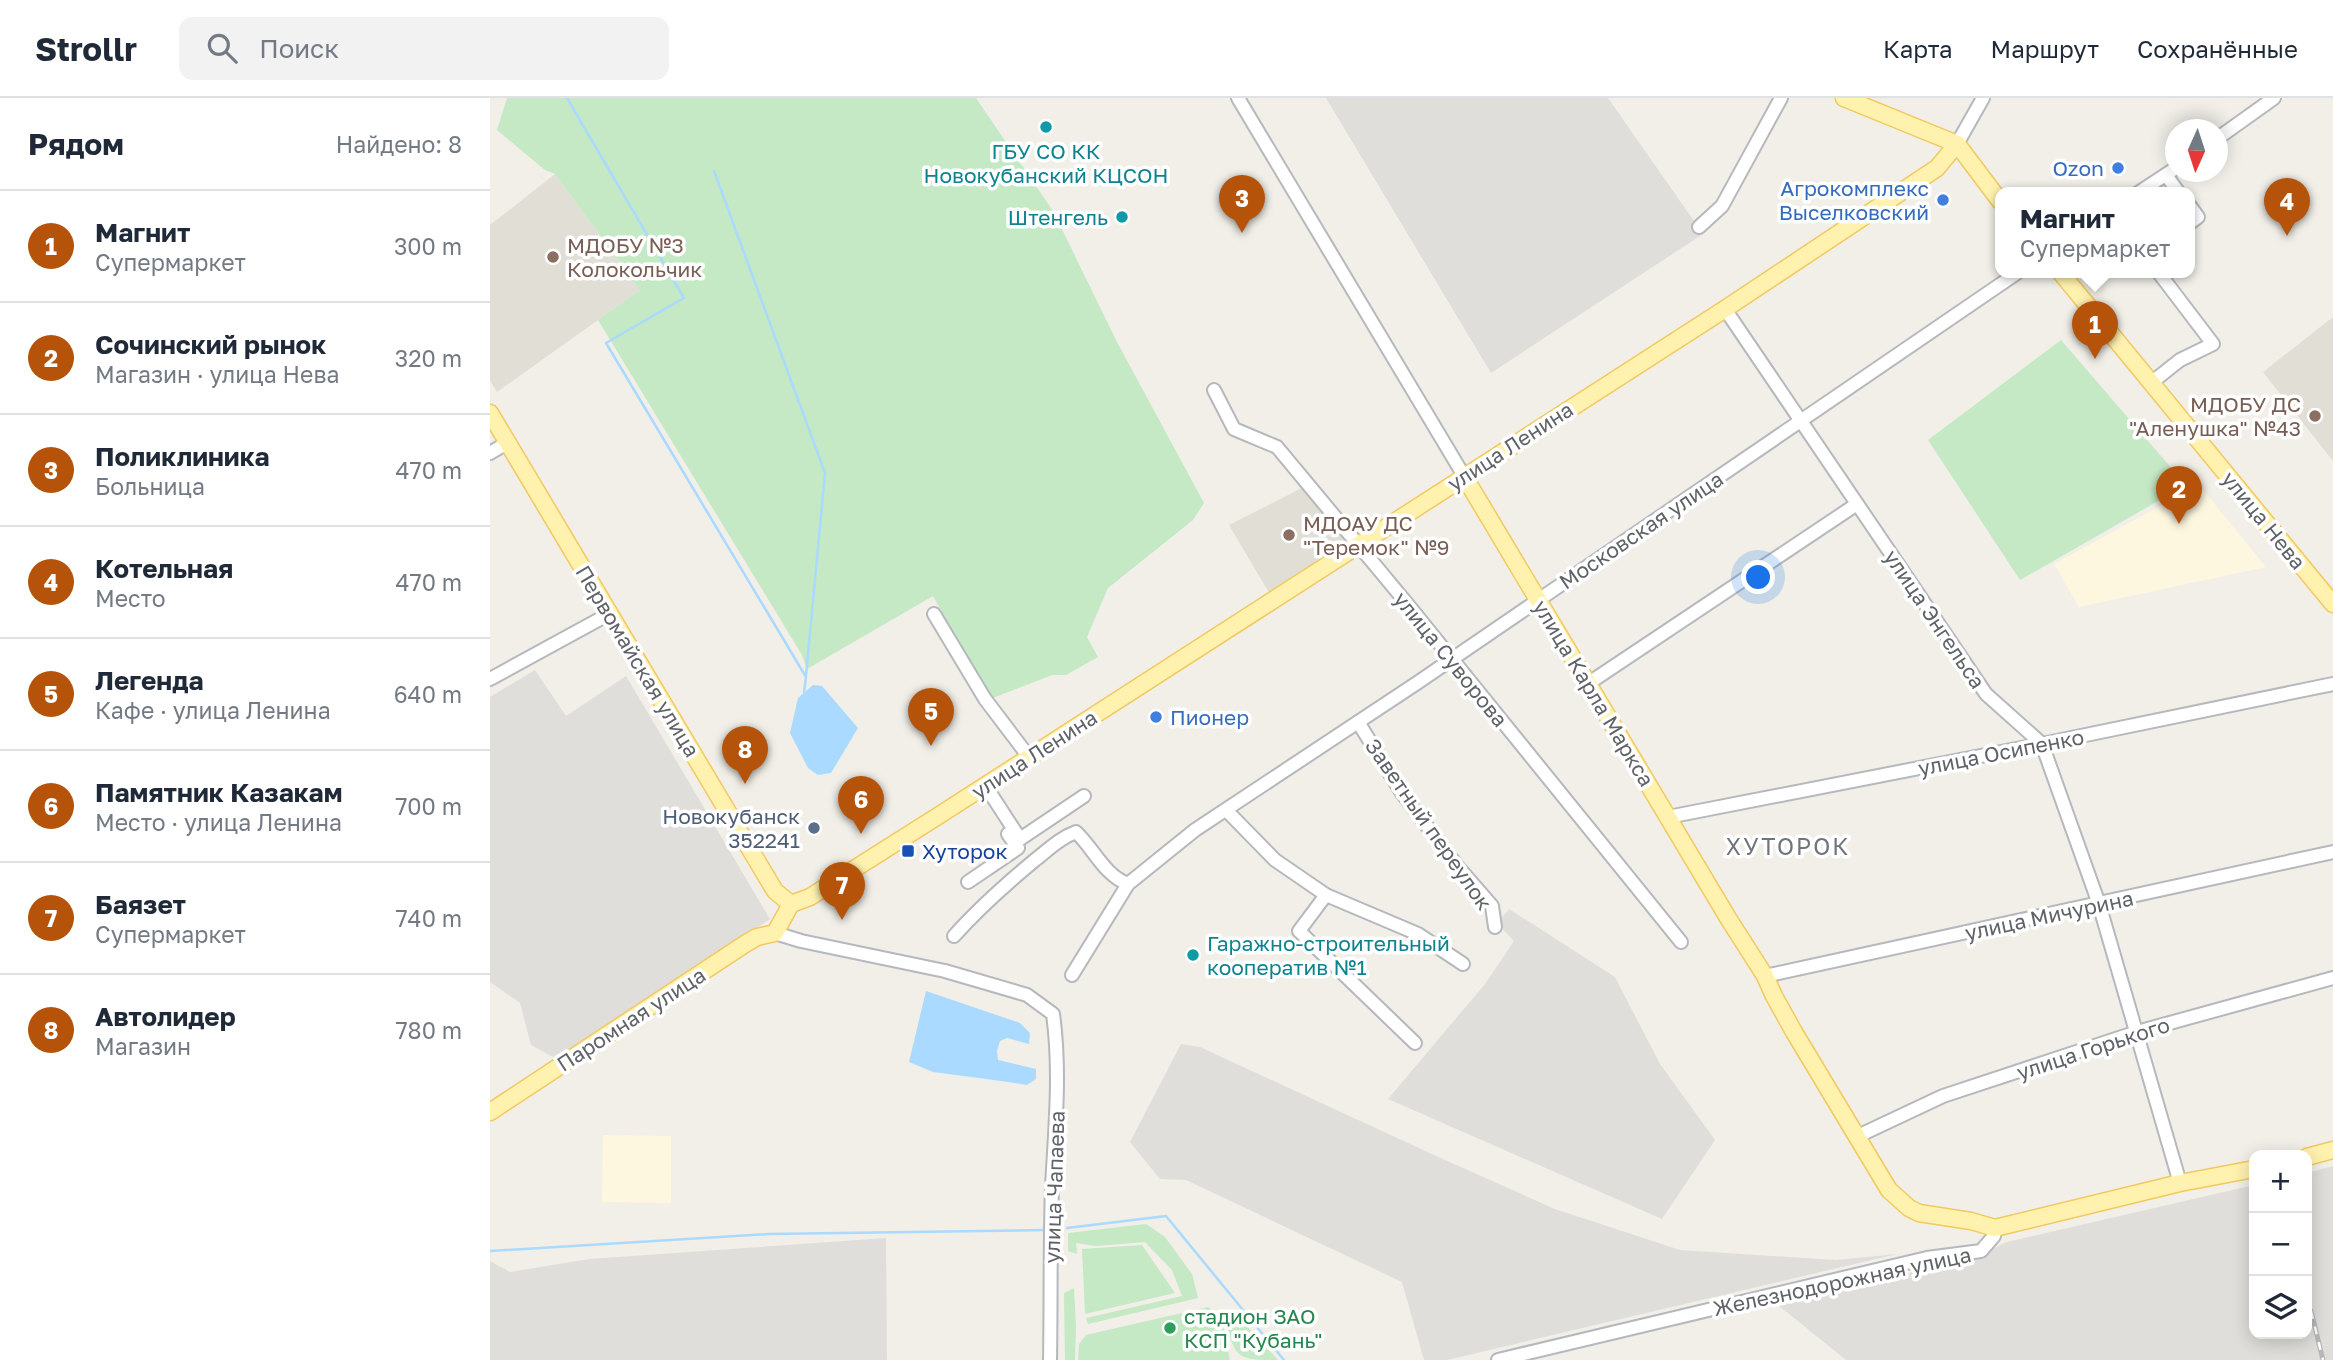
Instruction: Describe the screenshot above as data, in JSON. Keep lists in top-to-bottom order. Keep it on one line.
{"streets":{"main road":["улица Ленина","улица Нева","Первомайская улица","улица Карла Маркса","Паромная улица","Железнодорожная улица"],"street":["Московская улица","улица Энгельса","улица Суворова","улица Осипенко","Заветный переулок","улица Мичурина","улица Горького","улица Чапаева"]},"crossings":[["улица Ленина","улица Энгельса"],["улица Ленина","улица Суворова"],["улица Ленина","Первомайская улица"],["улица Ленина","улица Карла Маркса"],["Московская улица","улица Энгельса"],["Московская улица","улица Суворова"],["Московская улица","улица Карла Маркса"],["Московская улица","Заветный переулок"],["улица Энгельса","улица Осипенко"],["улица Энгельса","улица Мичурина"],["улица Энгельса","улица Горького"],["улица Энгельса","Железнодорожная улица"],["улица Карла Маркса","улица Осипенко"],["улица Карла Маркса","улица Мичурина"],["улица Карла Маркса","улица Горького"],["улица Карла Маркса","Железнодорожная улица"],["Паромная улица","улица Чапаева"]],"districts":["ХУТОРОК"],"places":{"other":["ГБУ СО КК Новокубанский КЦСОН","Ozon","Агрокомплекс Выселковский","Штенгель","МДОБУ №3 Колокольчик","МДОБУ ДС \"Аленушка\" №43","МДОАУ ДС \"Теремок\" №9","Пионер","Новокубанск 352241","Гаражно-строительный кооператив №1","стадион ЗАО КСП \"Кубань\""],"transit":["Хуторок"]},"north":"bottom","page":{"header":"Strollr","search":"Поиск","nav":["Карта","Маршрут","Сохранённые"],"heading":["Рядом","Найдено: 8"],"pins":["3","4","1","2","5","8","6","7"],"popup":["Магнит","Супермаркет"],"list":[{"mark":"1","name":"Магнит","note":"Супермаркет","value":"300 m"},{"mark":"2","name":"Сочинский рынок","note":"Магазин · улица Нева","value":"320 m"},{"mark":"3","name":"Поликлиника","note":"Больница","value":"470 m"},{"mark":"4","name":"Котельная","note":"Место","value":"470 m"},{"mark":"5","name":"Легенда","note":"Кафе · улица Ленина","value":"640 m"},{"mark":"6","name":"Памятник Казакам","note":"Место · улица Ленина","value":"700 m"},{"mark":"7","name":"Баязет","note":"Супермаркет","value":"740 m"},{"mark":"8","name":"Автолидер","note":"Магазин","value":"780 m"}],"map_buttons":["+","−"]}}
